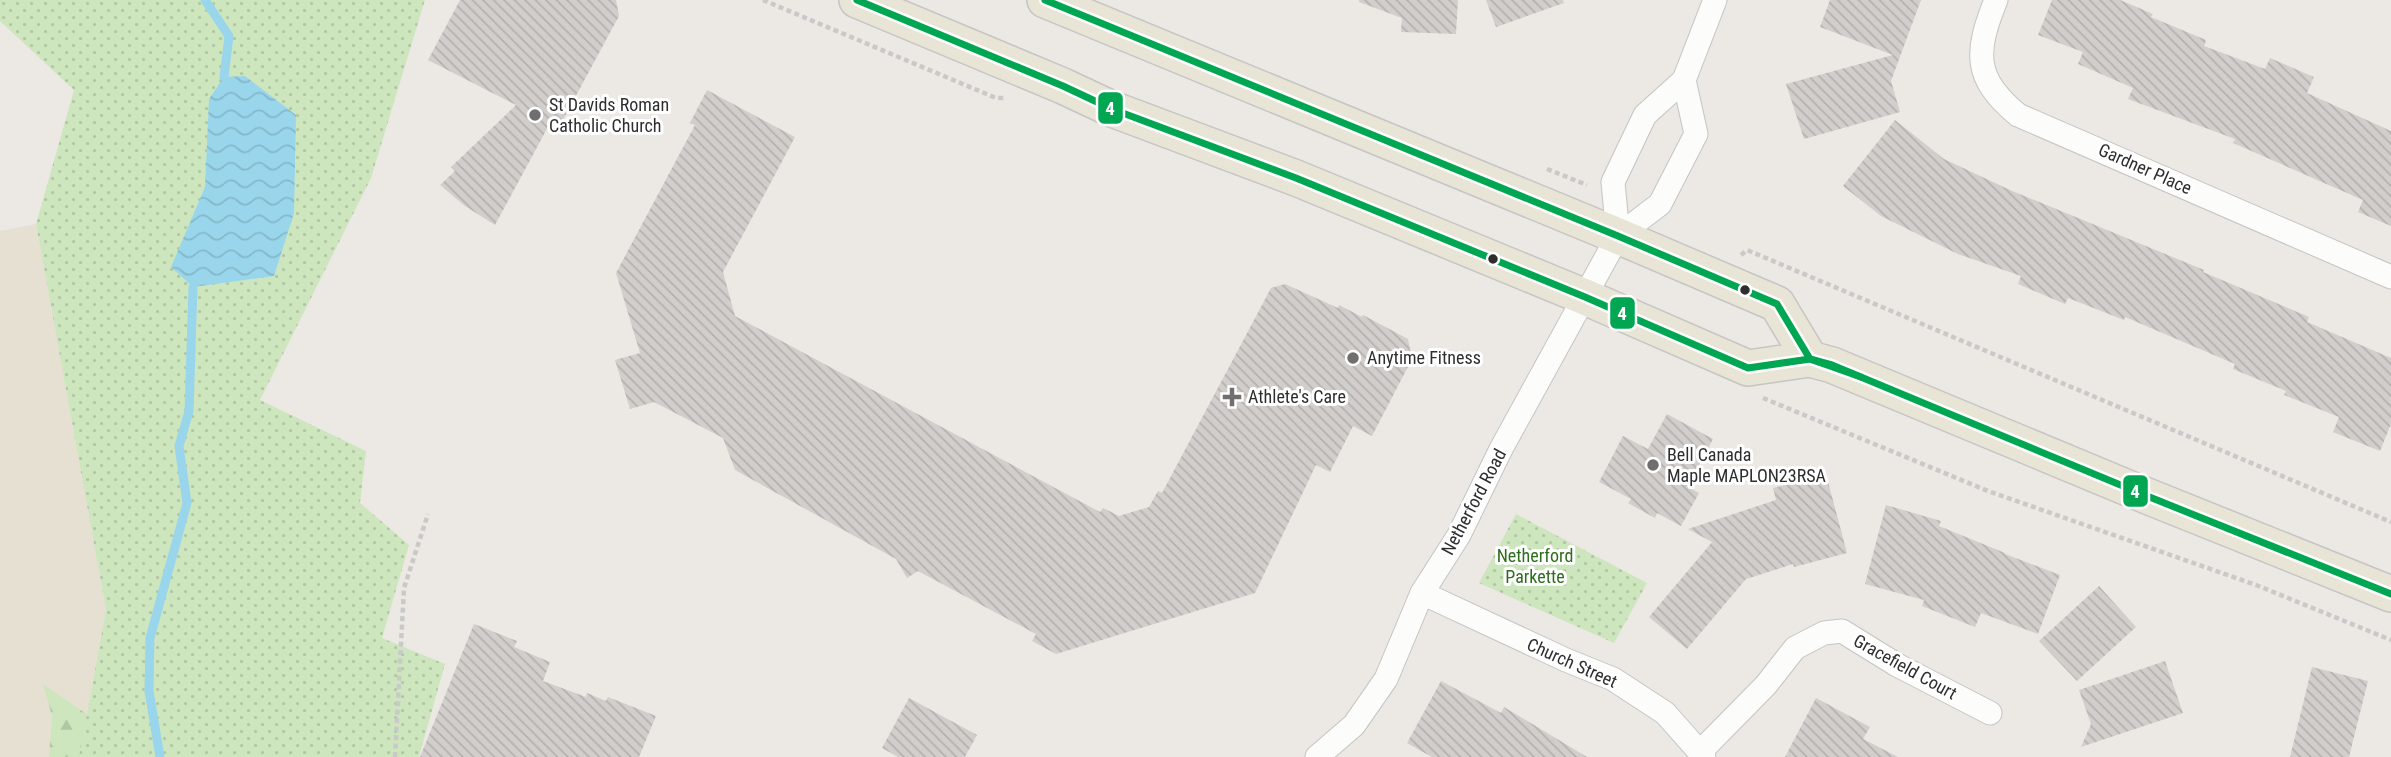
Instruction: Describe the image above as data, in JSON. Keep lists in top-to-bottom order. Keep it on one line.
{"streets":{"street":["Gardner Place","Netherford Road","Church Street","Gracefield Court"]},"crossings":[["Netherford Road","Church Street"],["Church Street","Gracefield Court"]],"parks":["Netherford Parkette"],"places":{"other":["St Davids Roman Catholic Church","Anytime Fitness","Bell Canada Maple MAPLON23RSA"],"health":["Athlete's Care"]},"lines":["transit line 4"]}
